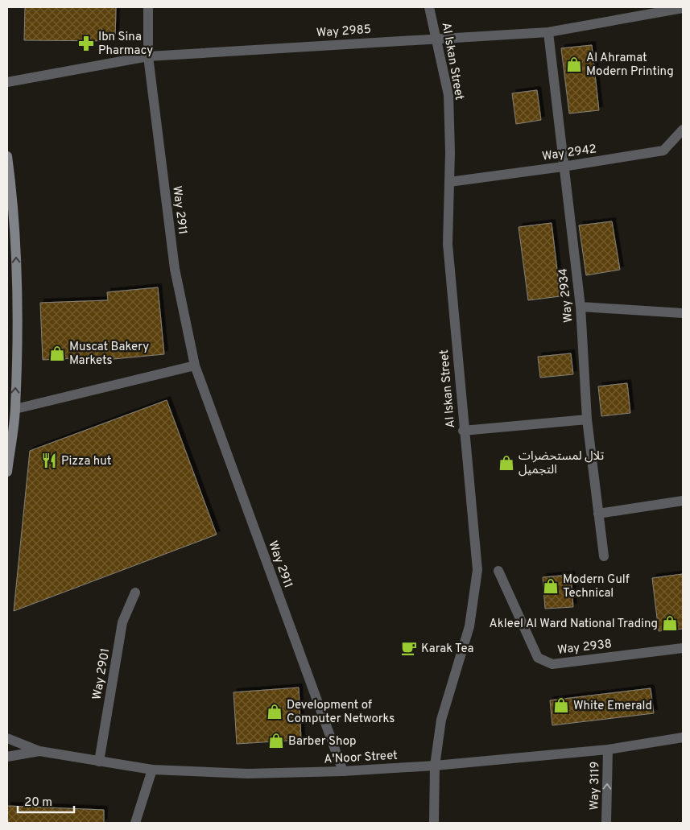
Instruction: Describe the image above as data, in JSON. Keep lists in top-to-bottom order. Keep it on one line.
{"streets":{"street":["Way 2985","Al Iskan Street","Way 2942","Way 2911","Way 2934","Way 2938","Way 2901","A'Noor Street","Way 3119"]},"crossings":[["Way 2985","Al Iskan Street"],["Way 2985","Way 2911"],["Way 2985","Way 2934"],["Al Iskan Street","Way 2942"],["Al Iskan Street","A'Noor Street"],["Way 2942","Way 2934"],["Way 2911","A'Noor Street"],["Way 2901","A'Noor Street"],["A'Noor Street","Way 3119"]],"one_way":["Way 3119"],"places":{"pharmacy":["Ibn Sina Pharmacy"],"shop":["Al Ahramat Modern Printing","Muscat Bakery Markets","تلال لمستحضرات التجميل","Modern Gulf Technical","Akleel Al Ward National Trading","White Emerald","Development of Computer Networks","Barber Shop"],"restaurant":["Pizza hut"],"cafe":["Karak Tea"]},"scale_bar":"20 m"}
